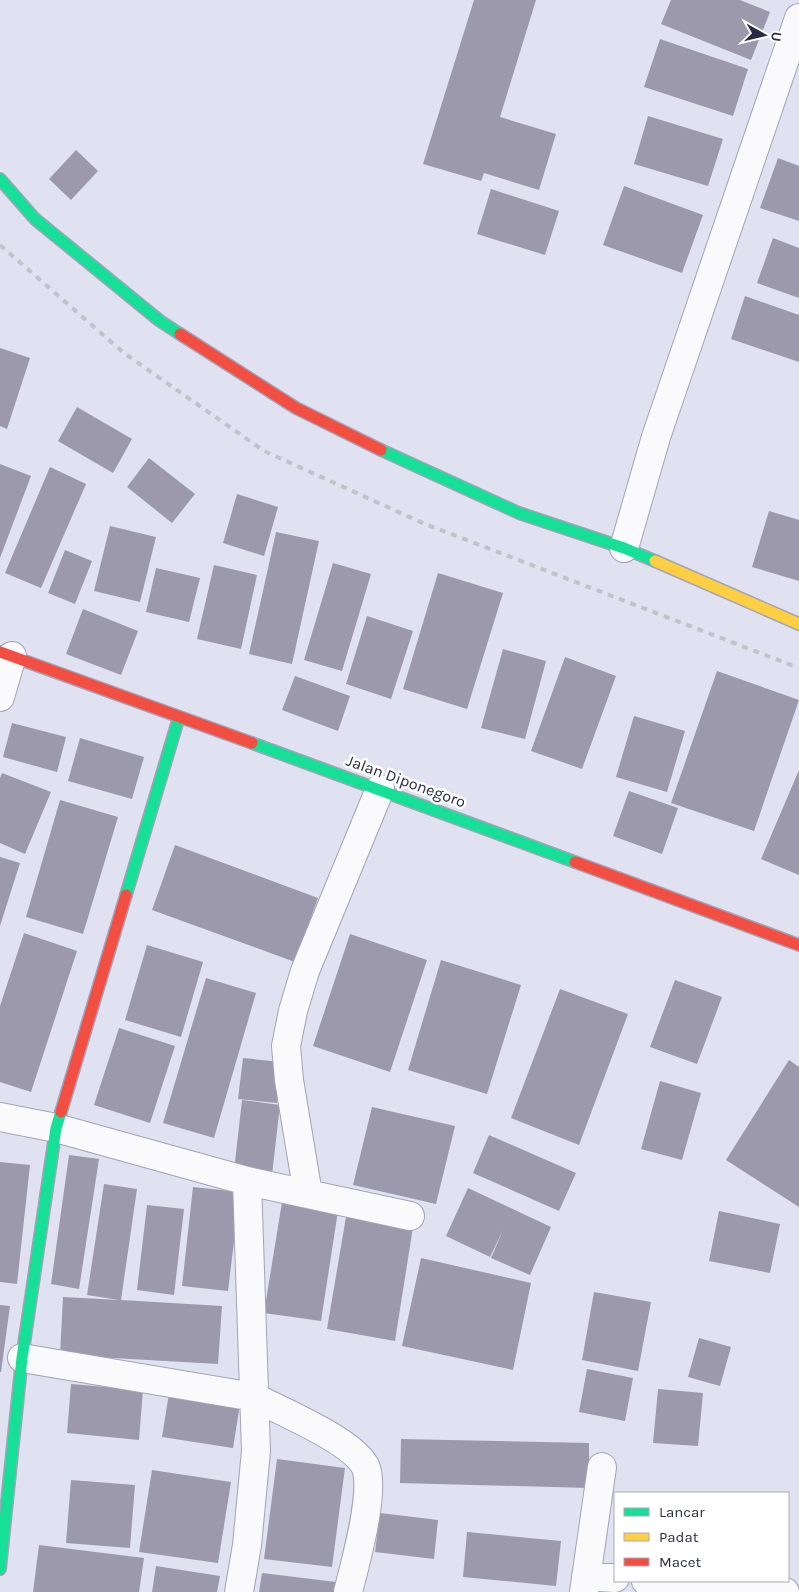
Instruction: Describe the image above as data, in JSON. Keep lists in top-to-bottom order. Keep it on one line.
{"streets":{"street":["Jalan Diponegoro"]},"legend":["Lancar","Padat","Macet"],"north":"right"}
